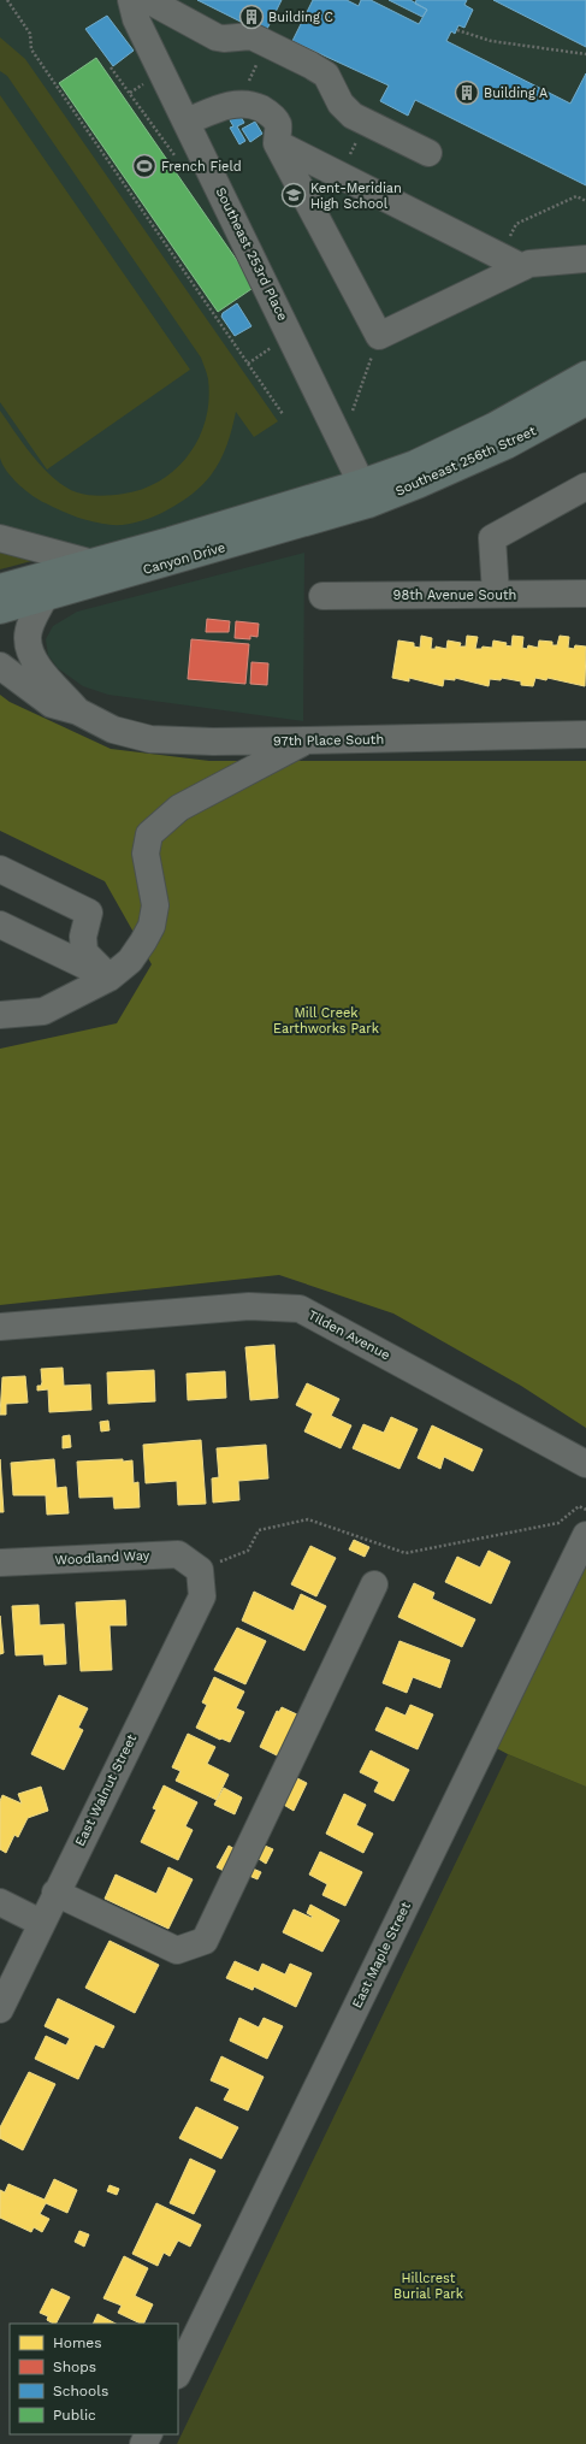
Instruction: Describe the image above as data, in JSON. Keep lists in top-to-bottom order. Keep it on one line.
{"streets":{"main road":["Southeast 256th Street","Canyon Drive"],"street":["Southeast 253rd Place","98th Avenue South","97th Place South","Tilden Avenue","Woodland Way","East Walnut Street","East Maple Street"]},"crossings":[["Southeast 253rd Place","Southeast 256th Street"],["Southeast 253rd Place","Canyon Drive"],["Southeast 256th Street","Canyon Drive"],["Canyon Drive","97th Place South"],["Woodland Way","East Walnut Street"]],"parks":["Mill Creek Earthworks Park","Hillcrest Burial Park"],"places":{"building":["Building C","Building A"],"sports":["French Field"],"school or university":["Kent-Meridian High School"]},"legend":["Homes","Shops","Schools","Public"]}
